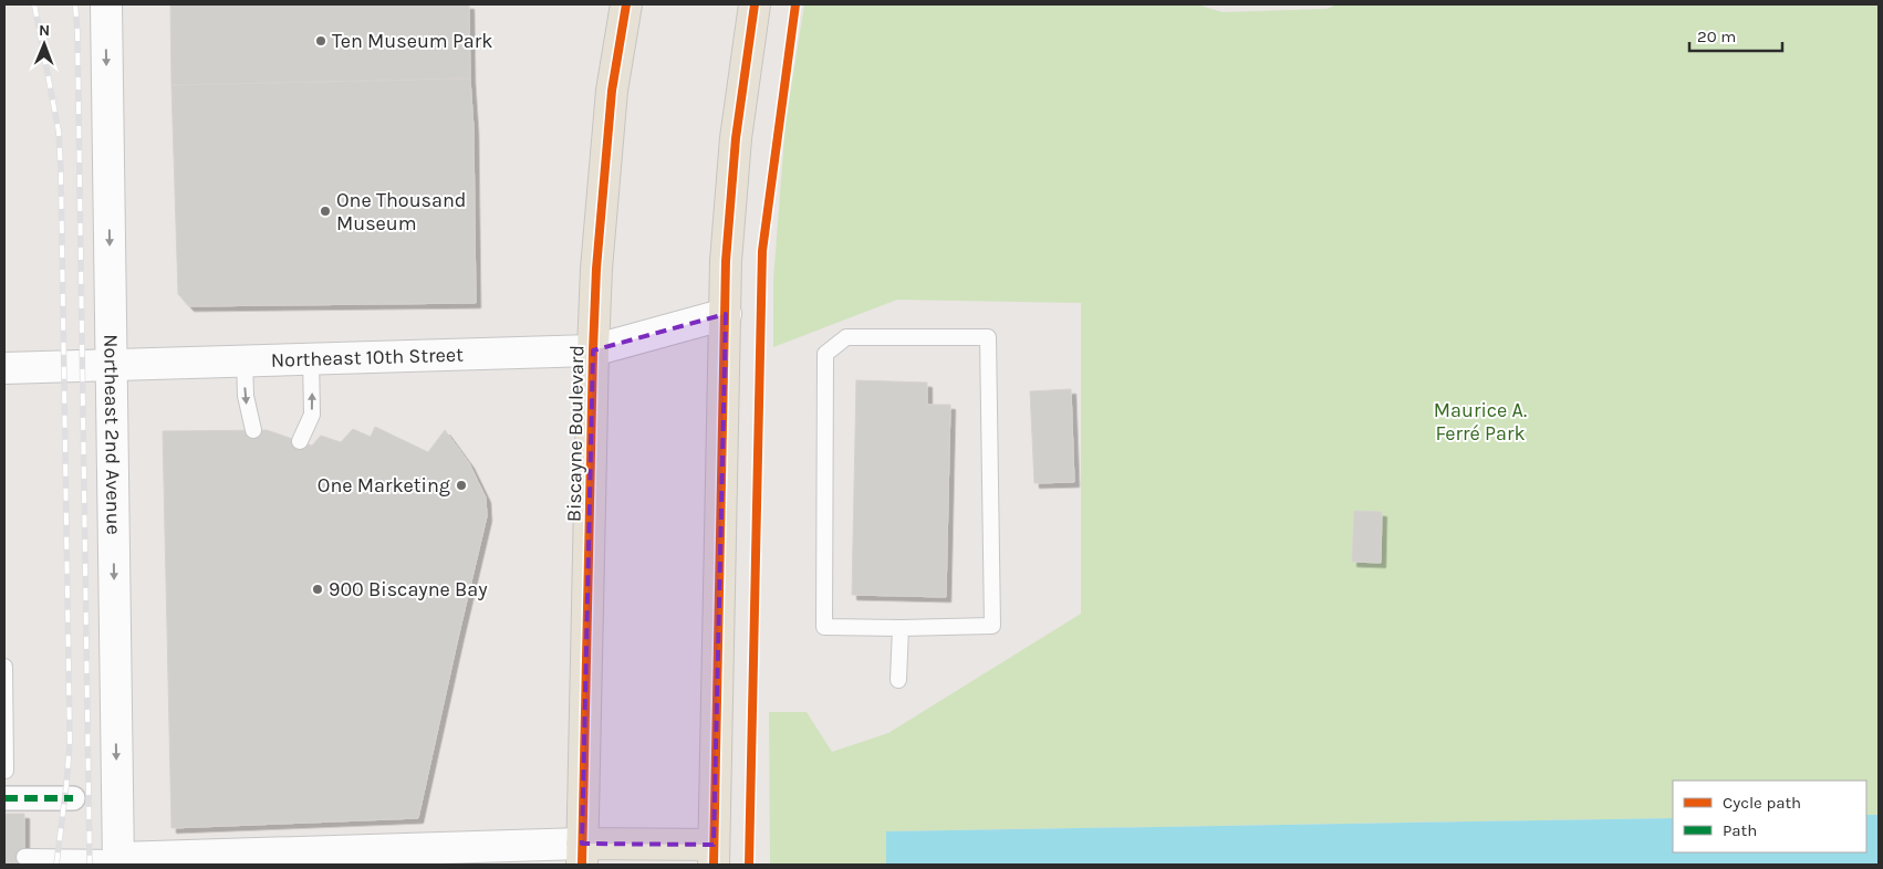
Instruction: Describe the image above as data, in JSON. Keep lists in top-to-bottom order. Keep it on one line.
{"streets":{"main road":["Biscayne Boulevard"],"street":["Northeast 10th Street","Northeast 2nd Avenue"]},"crossings":[["Northeast 10th Street","Biscayne Boulevard"],["Northeast 10th Street","Northeast 2nd Avenue"]],"one_way":["Northeast 2nd Avenue"],"parks":["Maurice A. Ferré Park"],"places":["Ten Museum Park","One Thousand Museum","One Marketing","900 Biscayne Bay"],"legend":["Cycle path","Path"],"scale_bar":"20 m","north":"top"}
